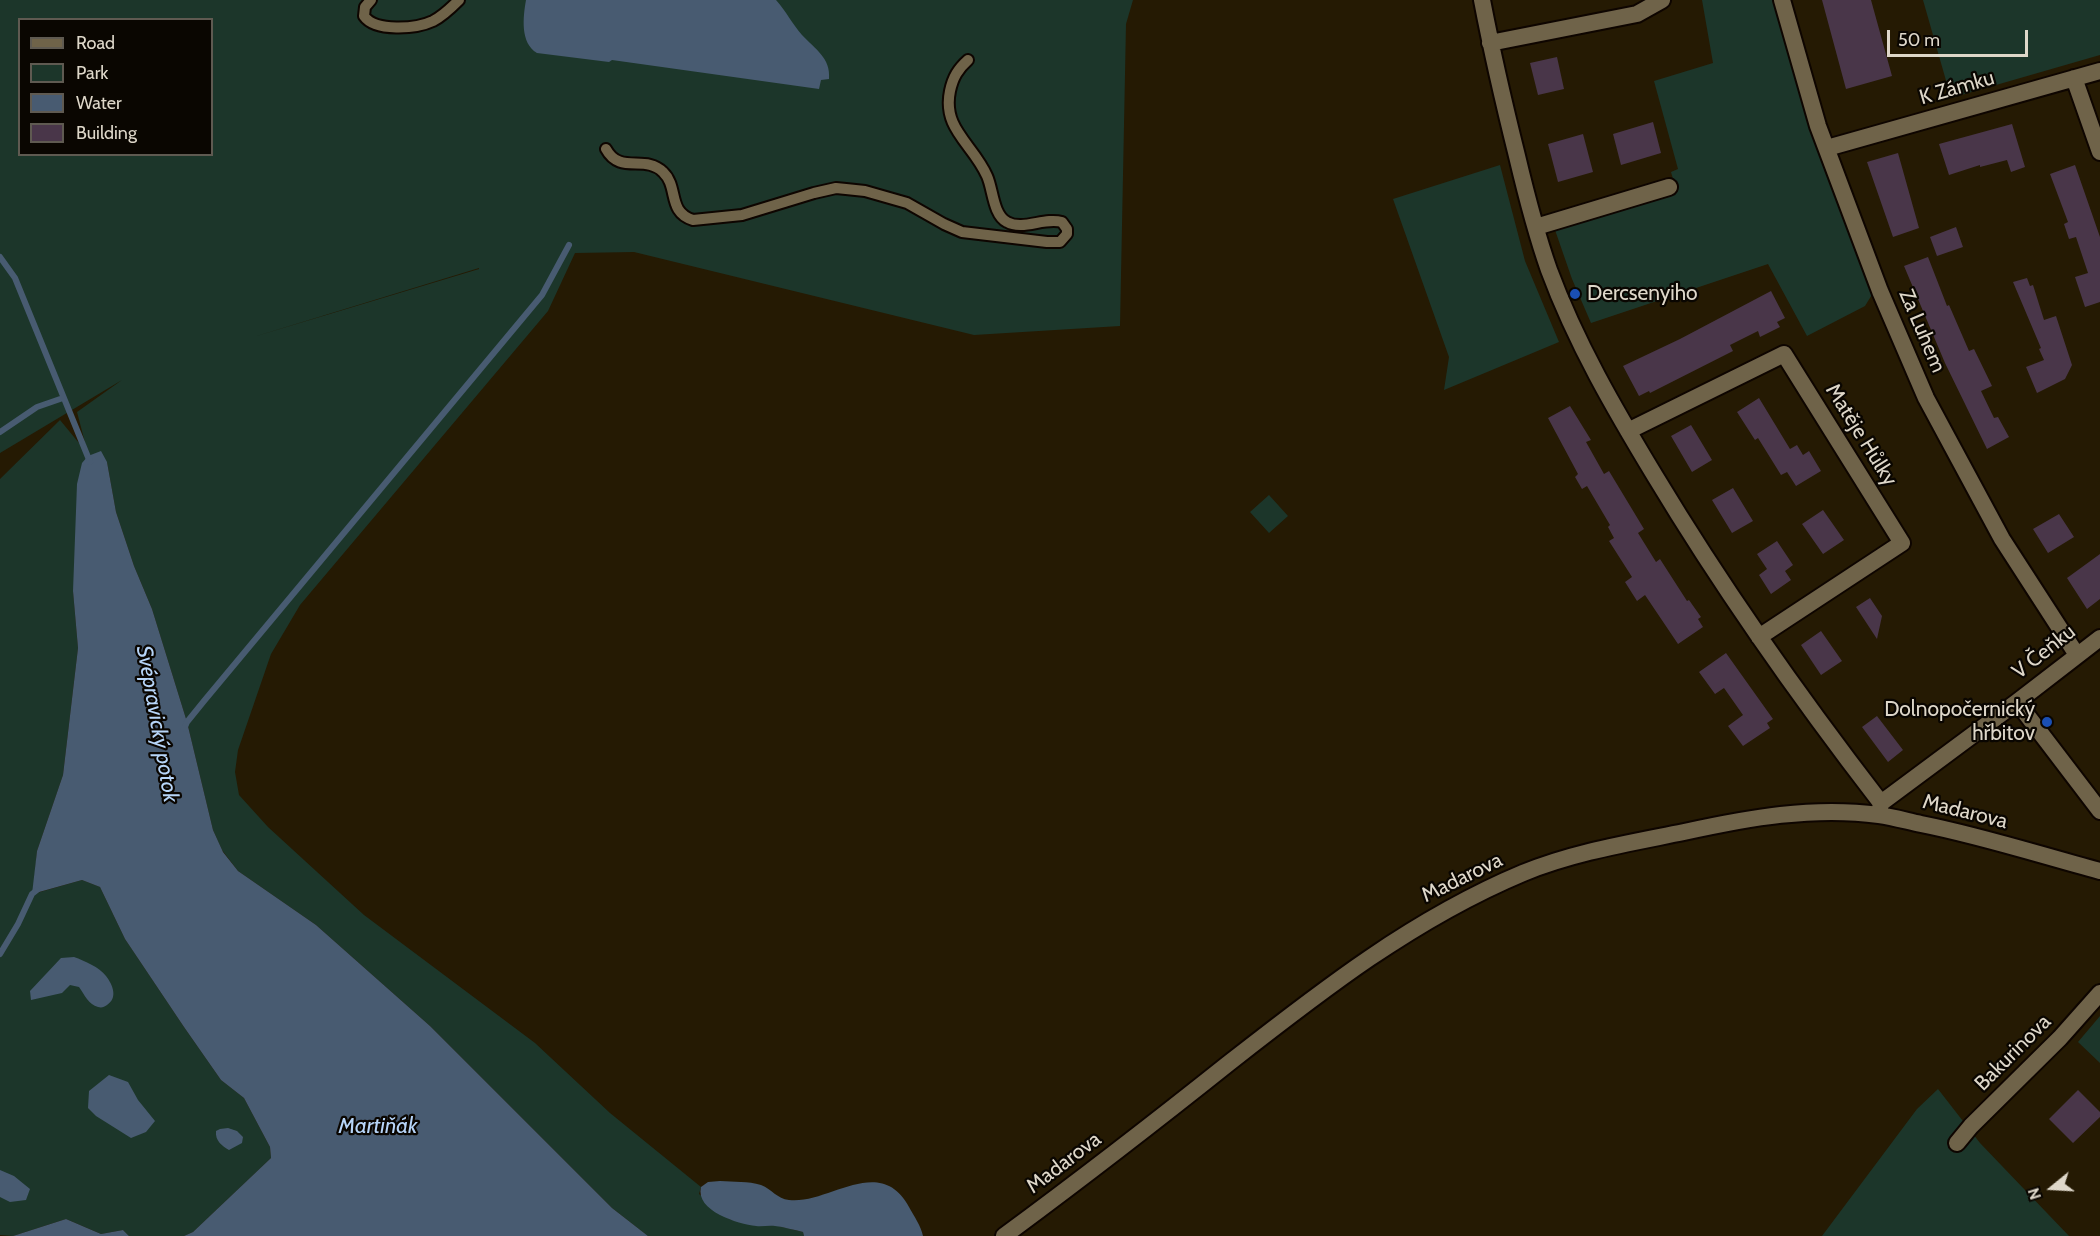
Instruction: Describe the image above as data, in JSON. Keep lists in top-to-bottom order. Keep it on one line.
{"streets":{"street":["K Zámku","Za Luhem","Matěje Hůlky","V Čeňku","Madarova","Bakurinova"]},"crossings":[["K Zámku","Za Luhem"],["Za Luhem","V Čeňku"],["V Čeňku","Madarova"]],"water":["Svépravický potok","Martiňák"],"places":["Dercsenyiho","Dolnopočernický hřbitov"],"legend":["Road","Park","Water","Building"],"scale_bar":"50 m","north":"left"}
